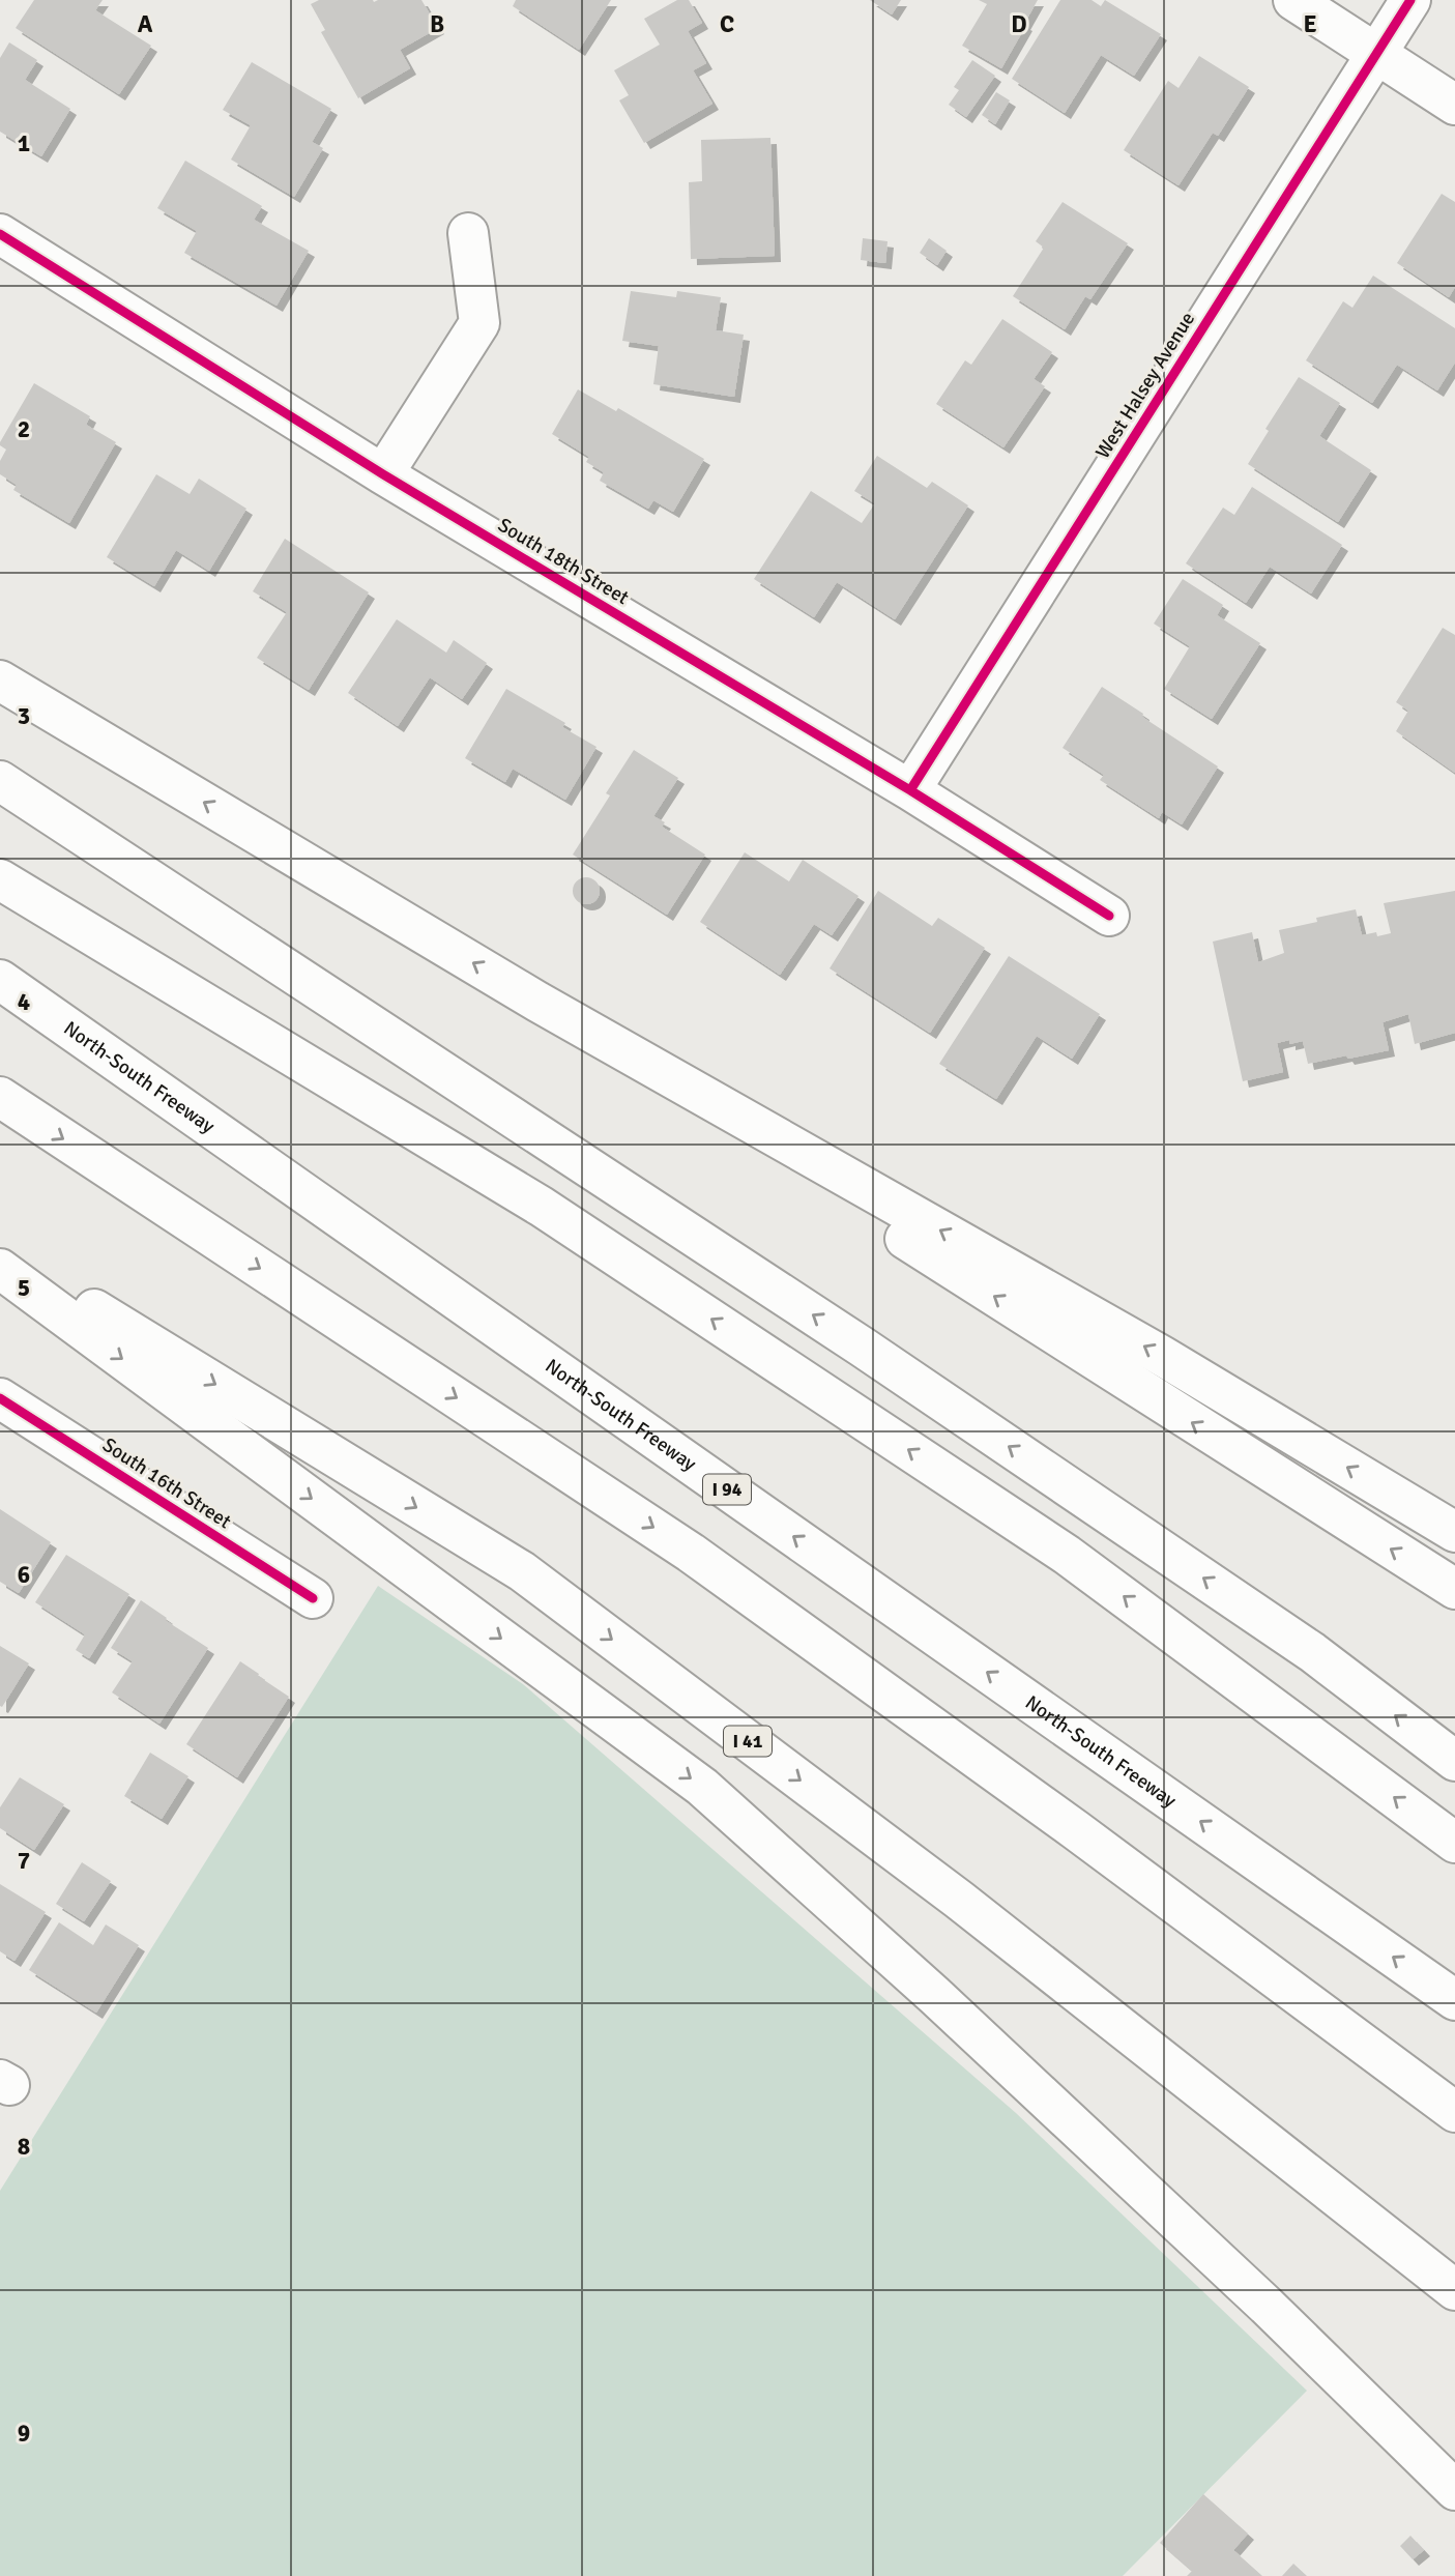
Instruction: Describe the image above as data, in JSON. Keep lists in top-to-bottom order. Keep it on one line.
{"streets":{"main road":["West Halsey Avenue","South 18th Street","North-South Freeway","South 16th Street","I 94","I 41"]},"crossings":[["West Halsey Avenue","South 18th Street"]],"grid":{"columns":["A","B","C","D","E"],"rows":["1","2","3","4","5","6","7","8","9"]}}
